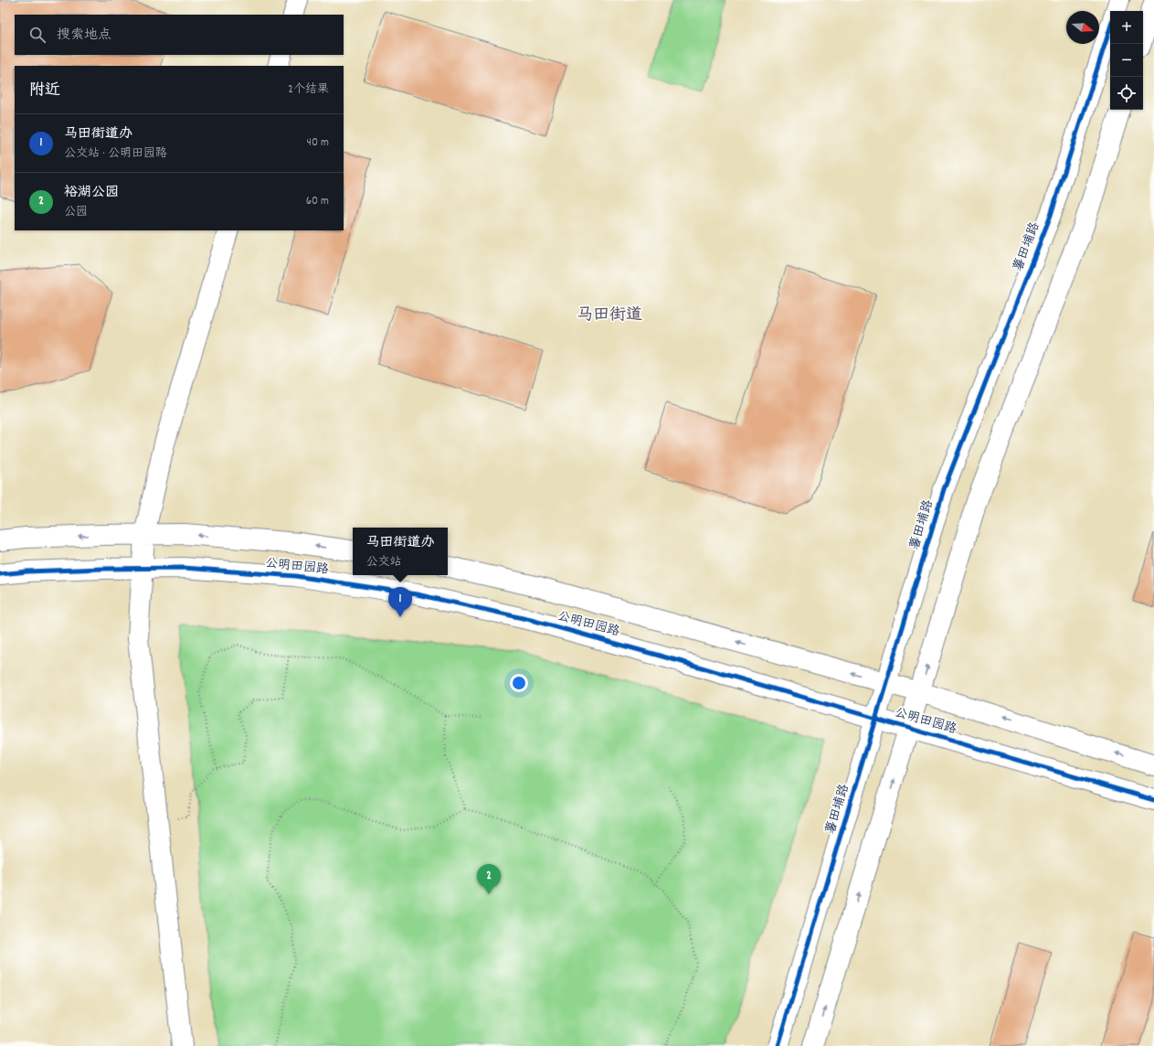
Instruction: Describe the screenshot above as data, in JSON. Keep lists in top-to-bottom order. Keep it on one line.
{"streets":{"street":["薯田埔路","公明田园路"]},"crossings":[["薯田埔路","公明田园路"]],"districts":["马田街道"],"north":"right","page":{"map_buttons":["+","−"],"search":"搜索地点","heading":["附近","2个结果"],"list":[{"mark":"1","name":"马田街道办","note":"公交站 · 公明田园路","value":"40 m"},{"mark":"2","name":"裕湖公园","note":"公园","value":"60 m"}],"popup":["马田街道办","公交站"],"pins":["1","2"]}}
